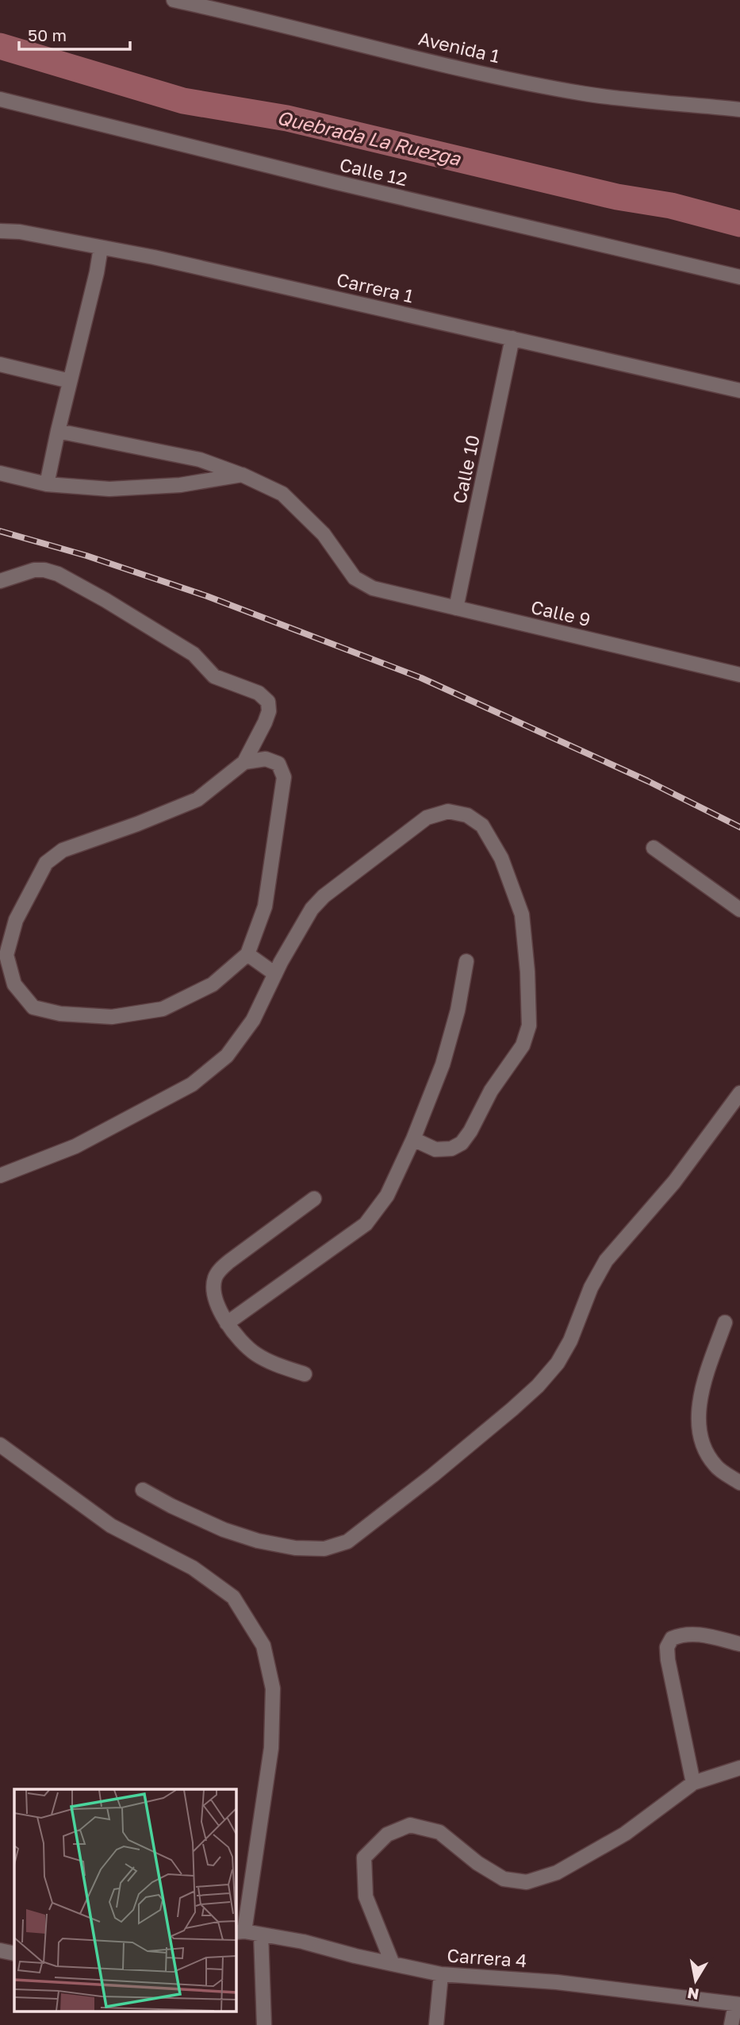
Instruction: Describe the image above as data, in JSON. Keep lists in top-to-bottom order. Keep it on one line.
{"streets":{"street":["Avenida 1","Calle 12","Carrera 1","Calle 10","Calle 9","Carrera 4"]},"crossings":[["Carrera 1","Calle 10"],["Calle 10","Calle 9"]],"water":["Quebrada La Ruezga"],"scale_bar":"50 m","north":"bottom"}
